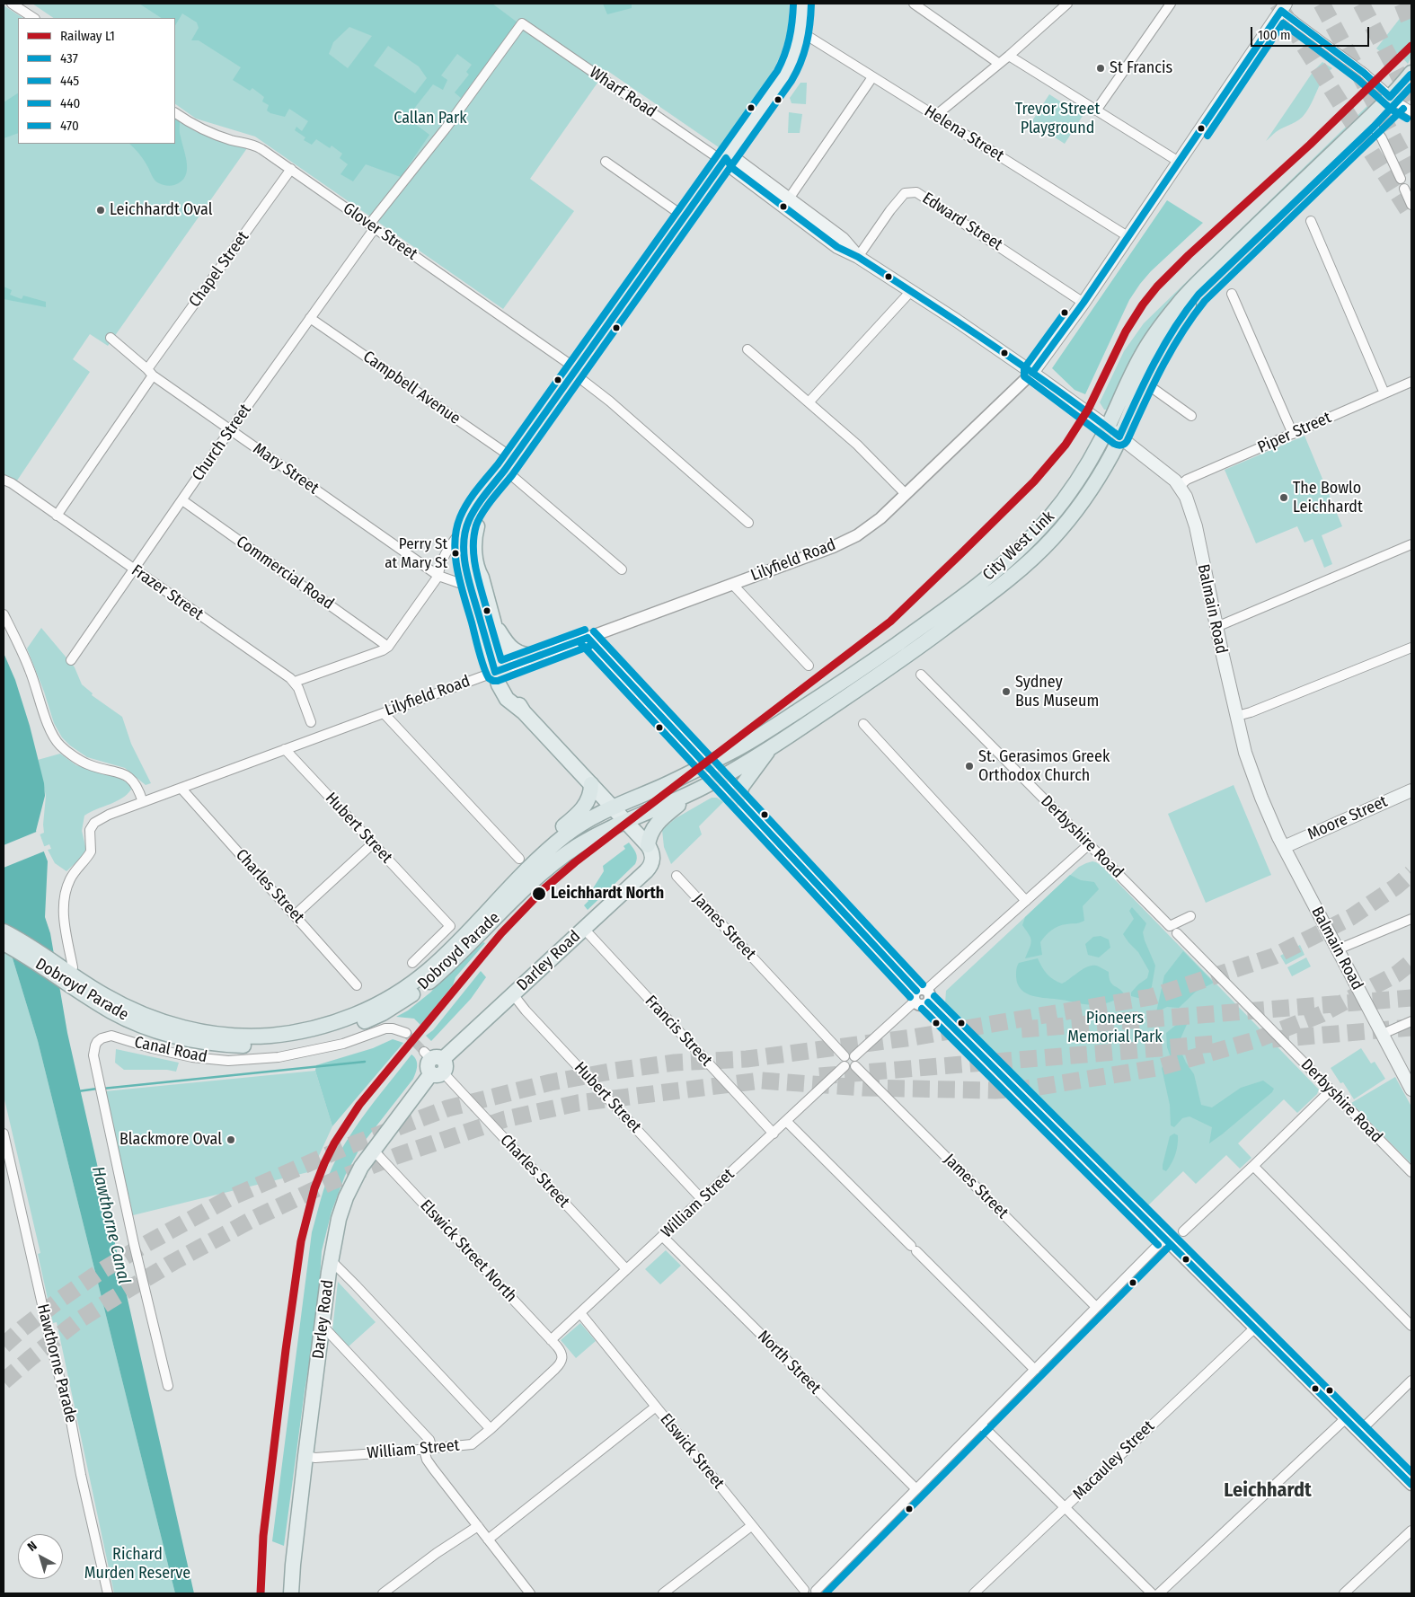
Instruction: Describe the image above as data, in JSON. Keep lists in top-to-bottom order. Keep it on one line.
{"streets":{"highway":["City West Link","Dobroyd Parade"],"main road":["Lilyfield Road","Balmain Road","Moore Street","Darley Road"],"street":["Wharf Road","Helena Street","Edward Street","Glover Street","Chapel Street","Campbell Avenue","Piper Street","Church Street","Mary Street","Commercial Road","Frazer Street","Hubert Street","Derbyshire Road","Charles Street","James Street","Francis Street","Canal Road","William Street","Elswick Street North","North Street","Hawthorne Parade","Elswick Street","Macauley Street"]},"crossings":[["Wharf Road","Church Street"],["Wharf Road","Balmain Road"],["Helena Street","Lilyfield Road"],["Edward Street","Lilyfield Road"],["Edward Street","Balmain Road"],["Glover Street","Chapel Street"],["Glover Street","Church Street"],["Chapel Street","Mary Street"],["Chapel Street","Frazer Street"],["Campbell Avenue","Church Street"],["Piper Street","Balmain Road"],["Church Street","Mary Street"],["Church Street","Commercial Road"],["Church Street","Frazer Street"],["City West Link","Balmain Road"],["City West Link","Dobroyd Parade"],["Lilyfield Road","Balmain Road"],["Lilyfield Road","Hubert Street"],["Lilyfield Road","Charles Street"],["Balmain Road","Moore Street"],["Hubert Street","Darley Road"],["Hubert Street","William Street"],["Charles Street","Darley Road"],["Charles Street","William Street"],["James Street","William Street"],["Darley Road","Francis Street"],["Darley Road","William Street"],["Darley Road","Elswick Street North"],["Francis Street","William Street"],["William Street","Elswick Street North"],["William Street","North Street"],["William Street","Elswick Street"]],"districts":["Leichhardt"],"water":["Hawthorne Canal"],"parks":["Trevor Street Playground","Callan Park","Pioneers Memorial Park","Richard Murden Reserve"],"places":["St Francis","Leichhardt Oval","The Bowlo Leichhardt","Perry St at Mary St","Sydney Bus Museum","St. Gerasimos Greek Orthodox Church","Leichhardt North","Blackmore Oval"],"lines":["transit line 445","transit line 440","transit line 437","transit line 470","rail line L1"],"legend":["Railway L1","437","445","440","470"],"scale_bar":"100 m","north":"top left"}
